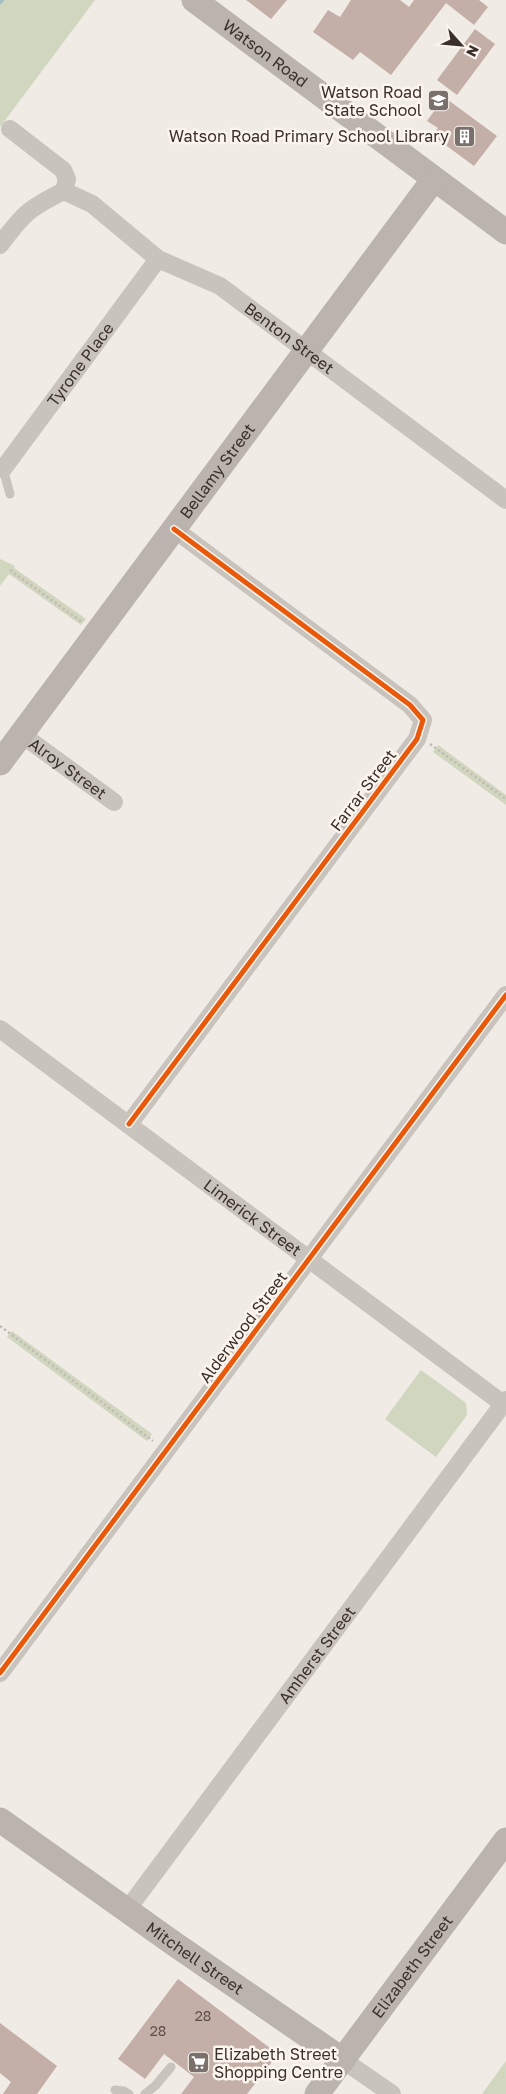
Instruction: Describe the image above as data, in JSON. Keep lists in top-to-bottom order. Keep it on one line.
{"streets":{"street":["Watson Road","Benton Street","Tyrone Place","Bellamy Street","Alroy Street","Farrar Street","Limerick Street","Alderwood Street","Amherst Street","Mitchell Street","Elizabeth Street"]},"crossings":[["Watson Road","Bellamy Street"],["Benton Street","Tyrone Place"],["Benton Street","Bellamy Street"],["Bellamy Street","Alroy Street"],["Bellamy Street","Farrar Street"],["Farrar Street","Limerick Street"],["Limerick Street","Alderwood Street"],["Limerick Street","Amherst Street"],["Amherst Street","Mitchell Street"],["Mitchell Street","Elizabeth Street"]],"places":{"school or university":["Watson Road State School"],"building":["Watson Road Primary School Library"],"supermarket":["Elizabeth Street Shopping Centre"]},"house_numbers":["28","28"],"north":"bottom right"}
